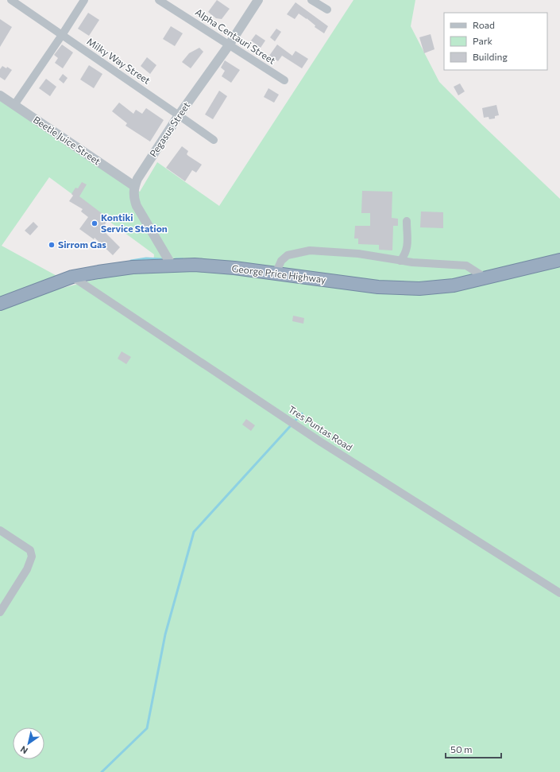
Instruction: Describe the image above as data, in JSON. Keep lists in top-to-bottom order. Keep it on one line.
{"streets":{"highway":["George Price Highway"],"street":["Alpha Centauri Street","Milky Way Street","Pegasus Street","Beetle Juice Street","Tres Puntas Road"]},"crossings":[["Alpha Centauri Street","Pegasus Street"],["Milky Way Street","Pegasus Street"],["Pegasus Street","Beetle Juice Street"],["George Price Highway","Tres Puntas Road"]],"places":["Kontiki Service Station","Sirrom Gas"],"legend":["Road","Park","Building"],"scale_bar":"50 m","north":"bottom left"}
